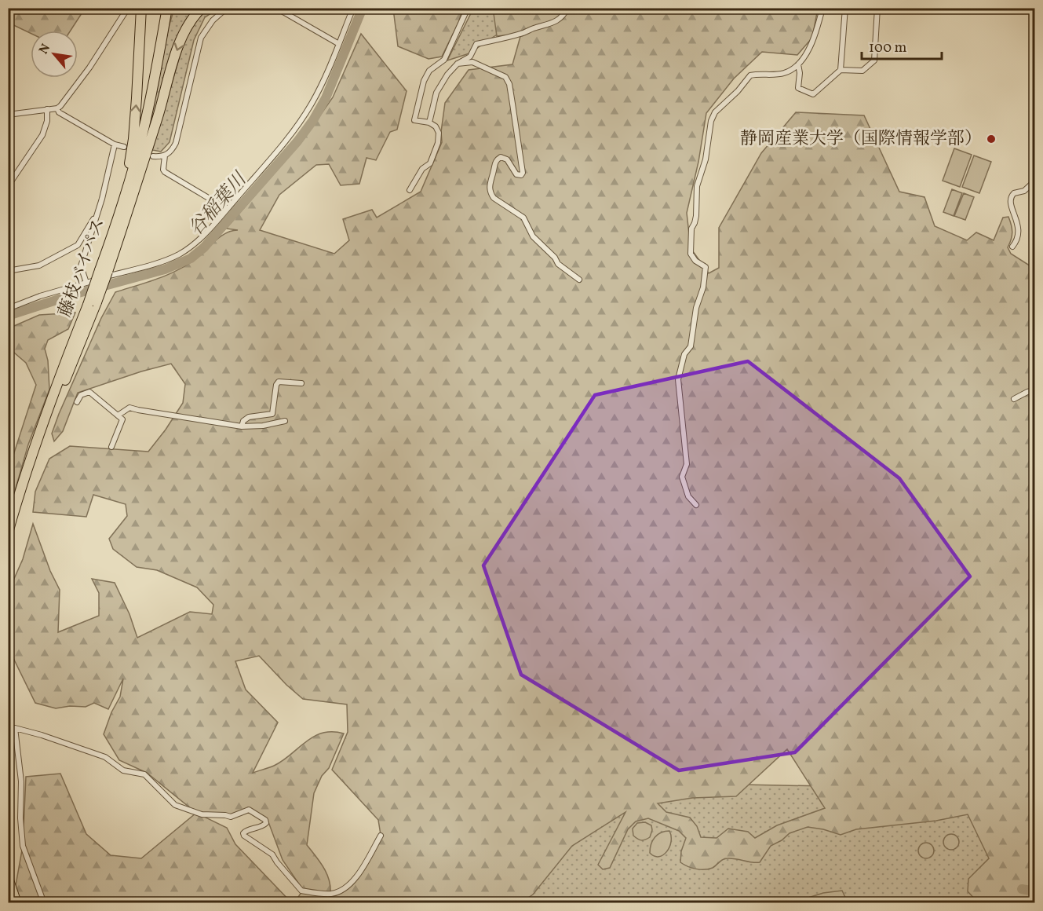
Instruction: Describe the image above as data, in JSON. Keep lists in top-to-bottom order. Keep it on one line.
{"streets":{"highway":["藤枝バイパス"]},"water":["谷稲葉川"],"places":["静岡産業大学（国際情報学部）"],"scale_bar":"100 m","north":"top left"}
